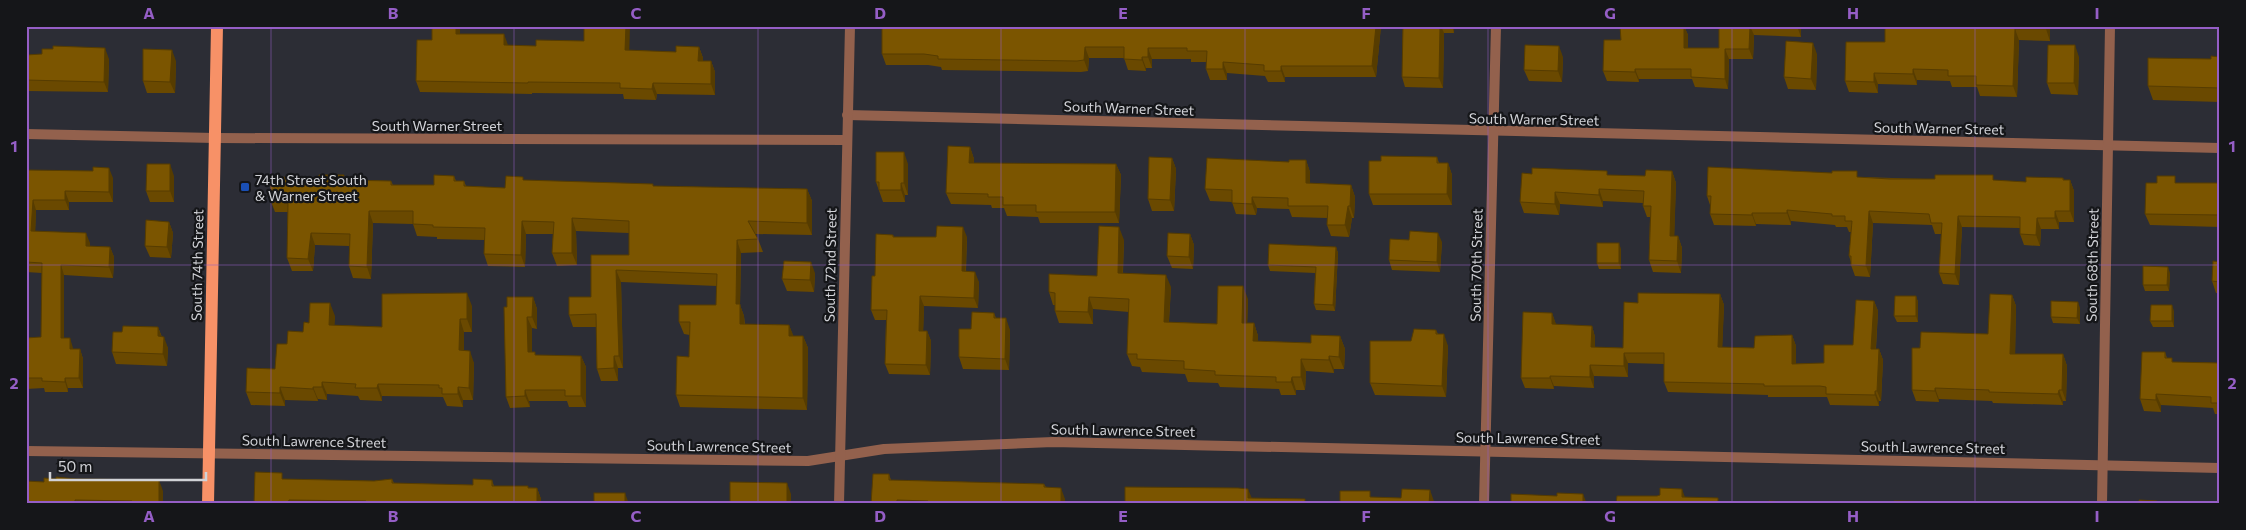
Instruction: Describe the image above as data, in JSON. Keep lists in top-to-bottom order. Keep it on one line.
{"streets":{"main road":["South 74th Street"],"street":["South Warner Street","South 72nd Street","South 70th Street","South 68th Street","South Lawrence Street"]},"crossings":[["South Warner Street","South 74th Street"],["South Warner Street","South 72nd Street"],["South Warner Street","South 70th Street"],["South Warner Street","South 68th Street"],["South 74th Street","South Lawrence Street"],["South 72nd Street","South Lawrence Street"],["South 70th Street","South Lawrence Street"],["South 68th Street","South Lawrence Street"]],"places":{"transit":["74th Street South & Warner Street"]},"scale_bar":"50 m","grid":{"columns":["A","B","C","D","E","F","G","H","I"],"rows":["1","2"]}}
